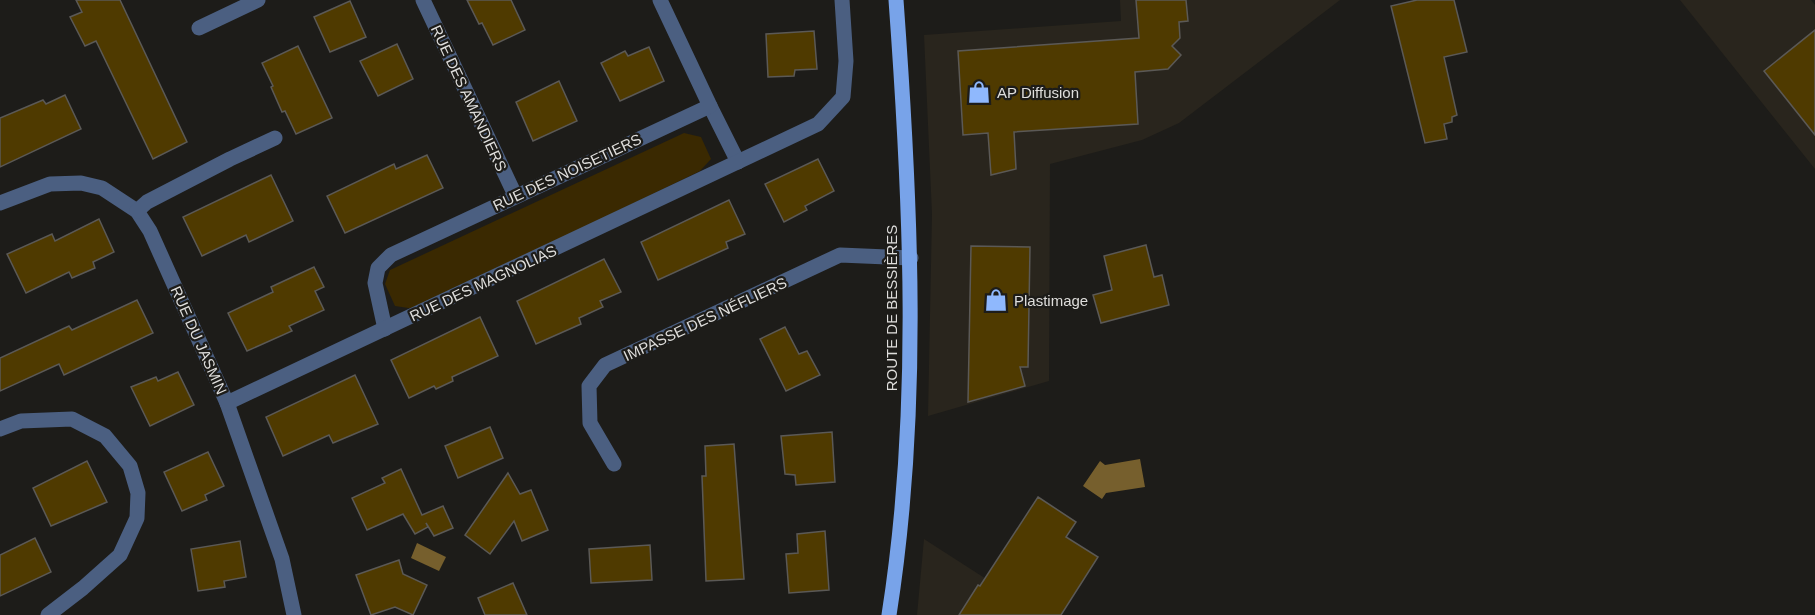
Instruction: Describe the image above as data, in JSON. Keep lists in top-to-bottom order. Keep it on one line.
{"streets":{"main road":["ROUTE DE BESSIÈRES"],"street":["RUE DES AMANDIERS","RUE DES NOISETIERS","RUE DES MAGNOLIAS","IMPASSE DES NÉFLIERS","RUE DU JASMIN"]},"crossings":[["RUE DES AMANDIERS","RUE DES NOISETIERS"],["RUE DES NOISETIERS","RUE DES MAGNOLIAS"],["RUE DES MAGNOLIAS","RUE DU JASMIN"],["ROUTE DE BESSIÈRES","IMPASSE DES NÉFLIERS"]],"places":{"shop":["AP Diffusion","Plastimage"]}}
